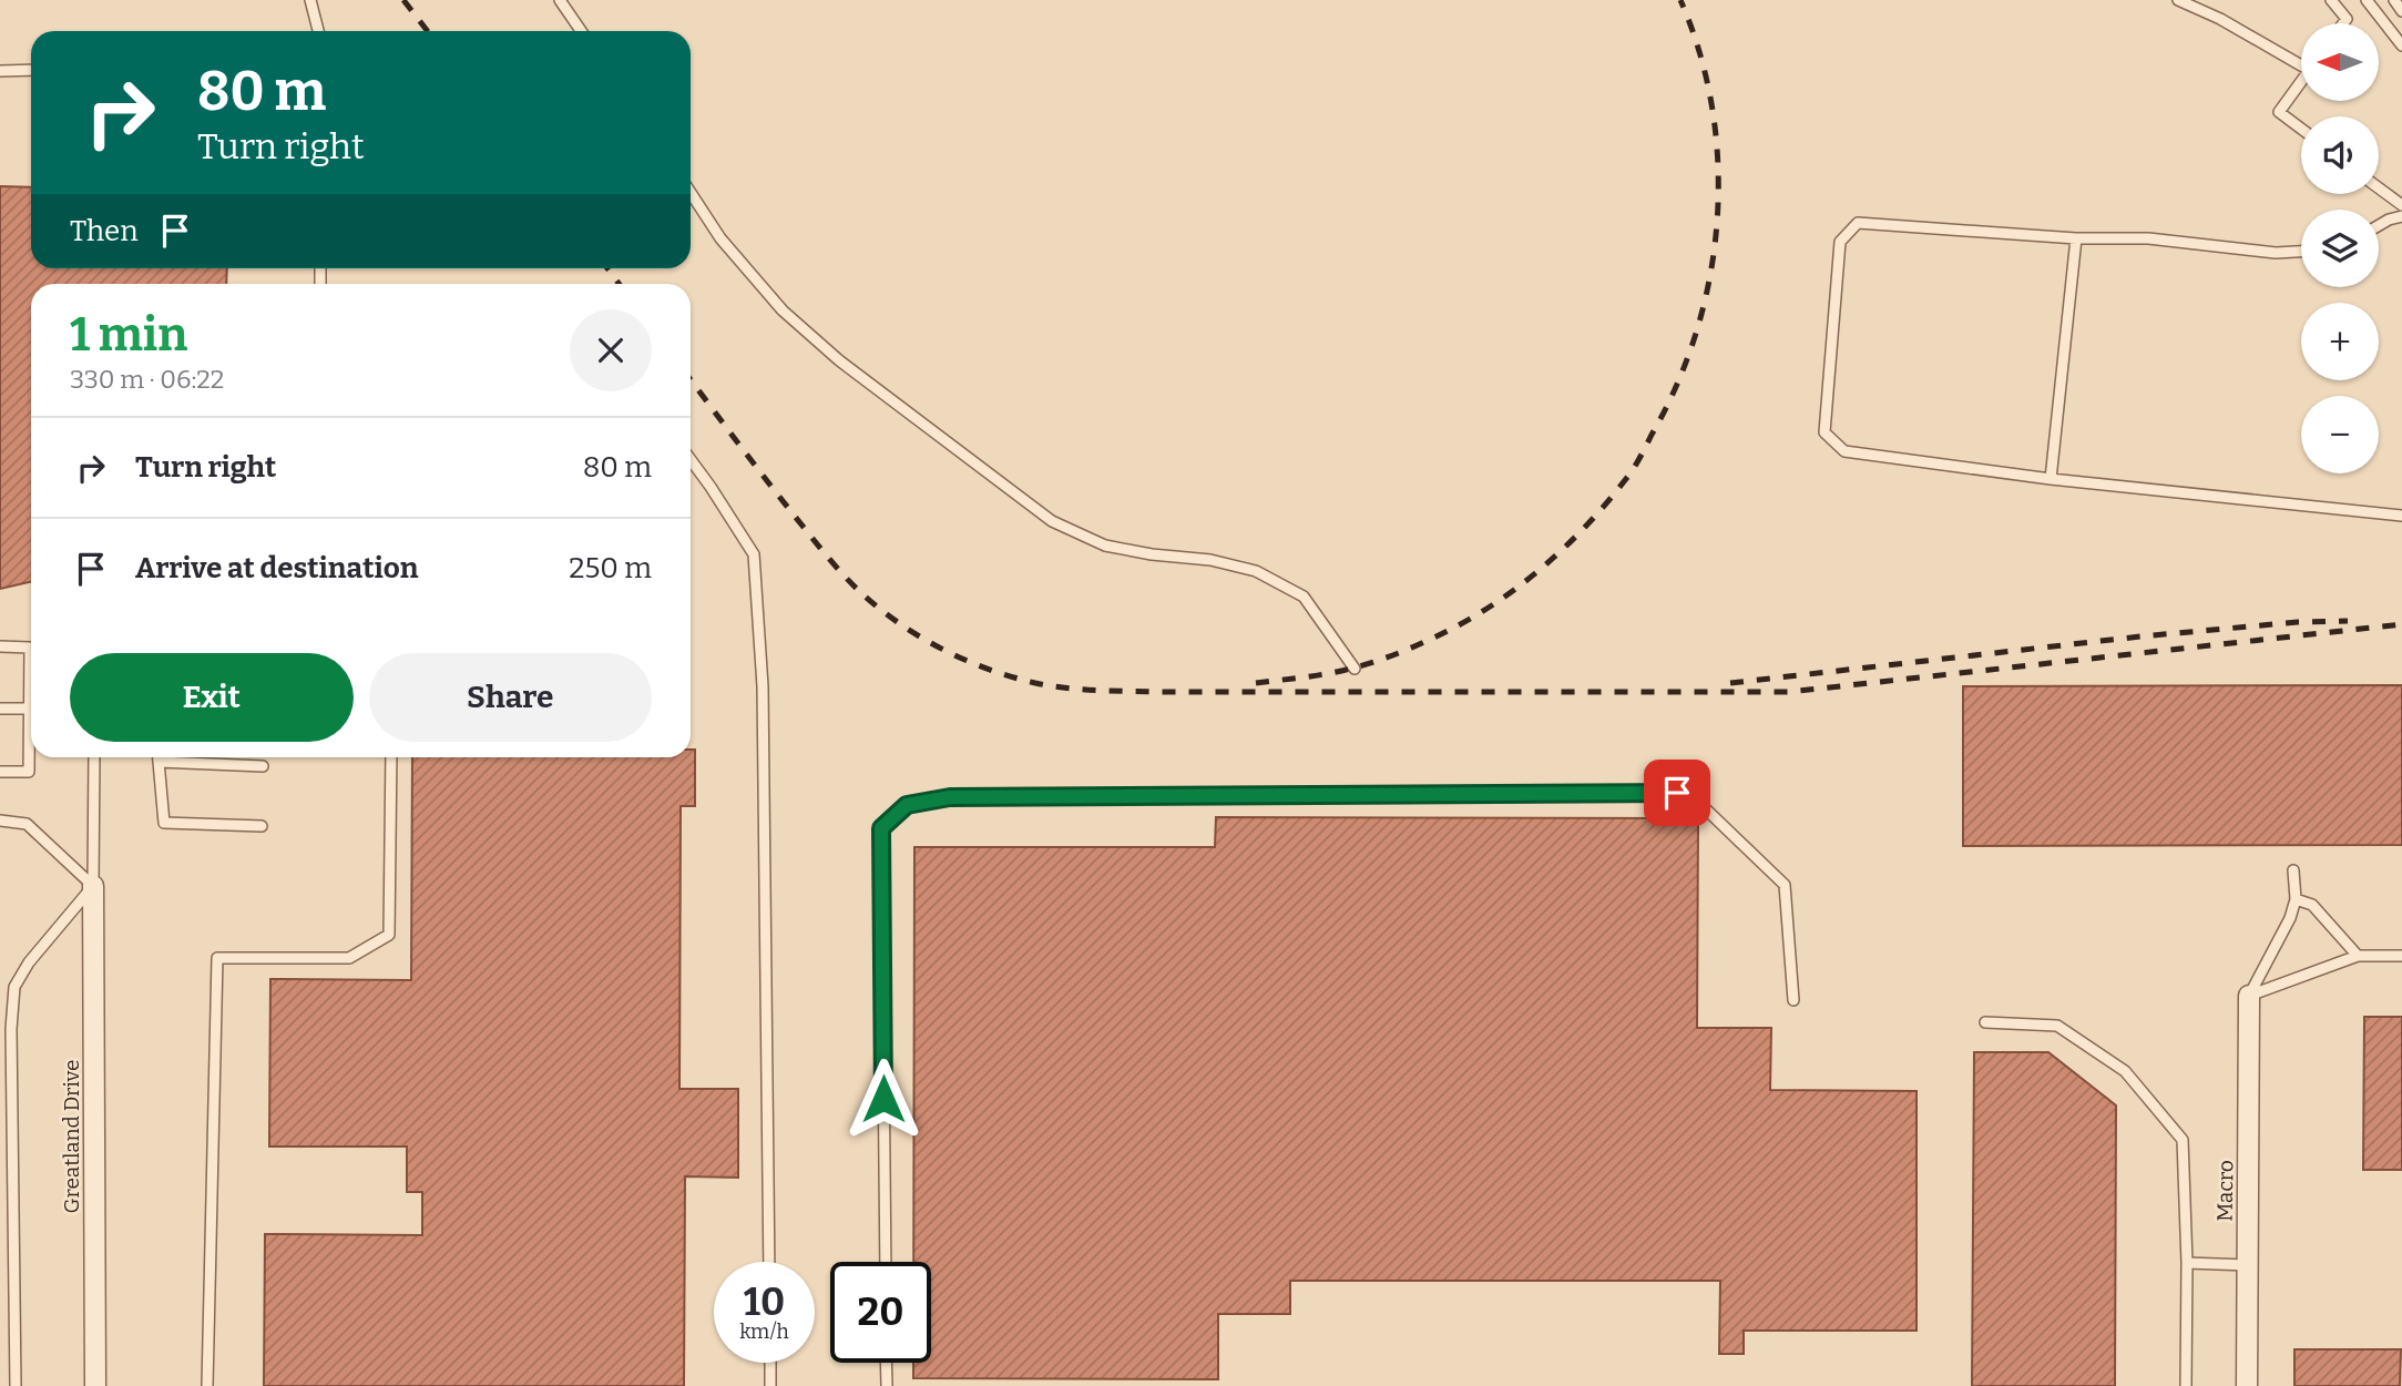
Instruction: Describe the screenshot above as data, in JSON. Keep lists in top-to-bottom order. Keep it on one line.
{"streets":{"street":["Greatland Drive","Macro"]},"north":"left","page":{"map_buttons":["+","−"],"turn":["80 m","Turn right"],"then":"Then","heading":["1 min","330 m · 06:22"],"list":[{"name":"Turn right","value":"80 m"},{"name":"Arrive at destination","value":"250 m"}],"buttons":["Exit","Share"],"speed":"10 km/h","limit":"20"}}
